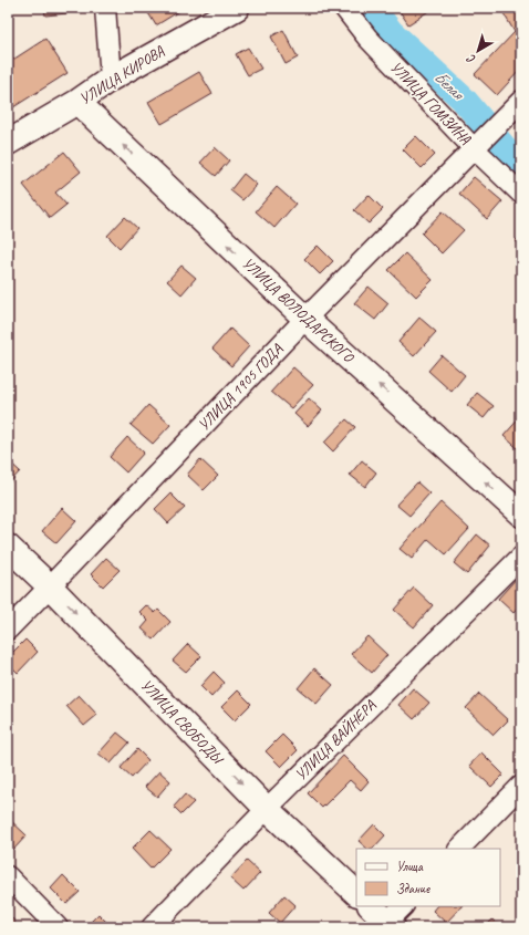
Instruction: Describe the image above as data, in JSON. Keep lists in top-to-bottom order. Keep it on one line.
{"streets":{"main road":["УЛИЦА КИРОВА","УЛИЦА ВОЛОДАРСКОГО","УЛИЦА СВОБОДЫ"],"street":["УЛИЦА ГОМЗИНА","УЛИЦА 1905 ГОДА","УЛИЦА ВАЙНЕРА"]},"crossings":[["УЛИЦА КИРОВА","УЛИЦА ВОЛОДАРСКОГО"],["УЛИЦА ГОМЗИНА","УЛИЦА 1905 ГОДА"],["УЛИЦА ВОЛОДАРСКОГО","УЛИЦА 1905 ГОДА"],["УЛИЦА 1905 ГОДА","УЛИЦА СВОБОДЫ"],["УЛИЦА СВОБОДЫ","УЛИЦА ВАЙНЕРА"]],"one_way":["УЛИЦА ВОЛОДАРСКОГО","УЛИЦА СВОБОДЫ"],"water":["Белая"],"legend":["Улица","Здание"],"north":"bottom left"}
